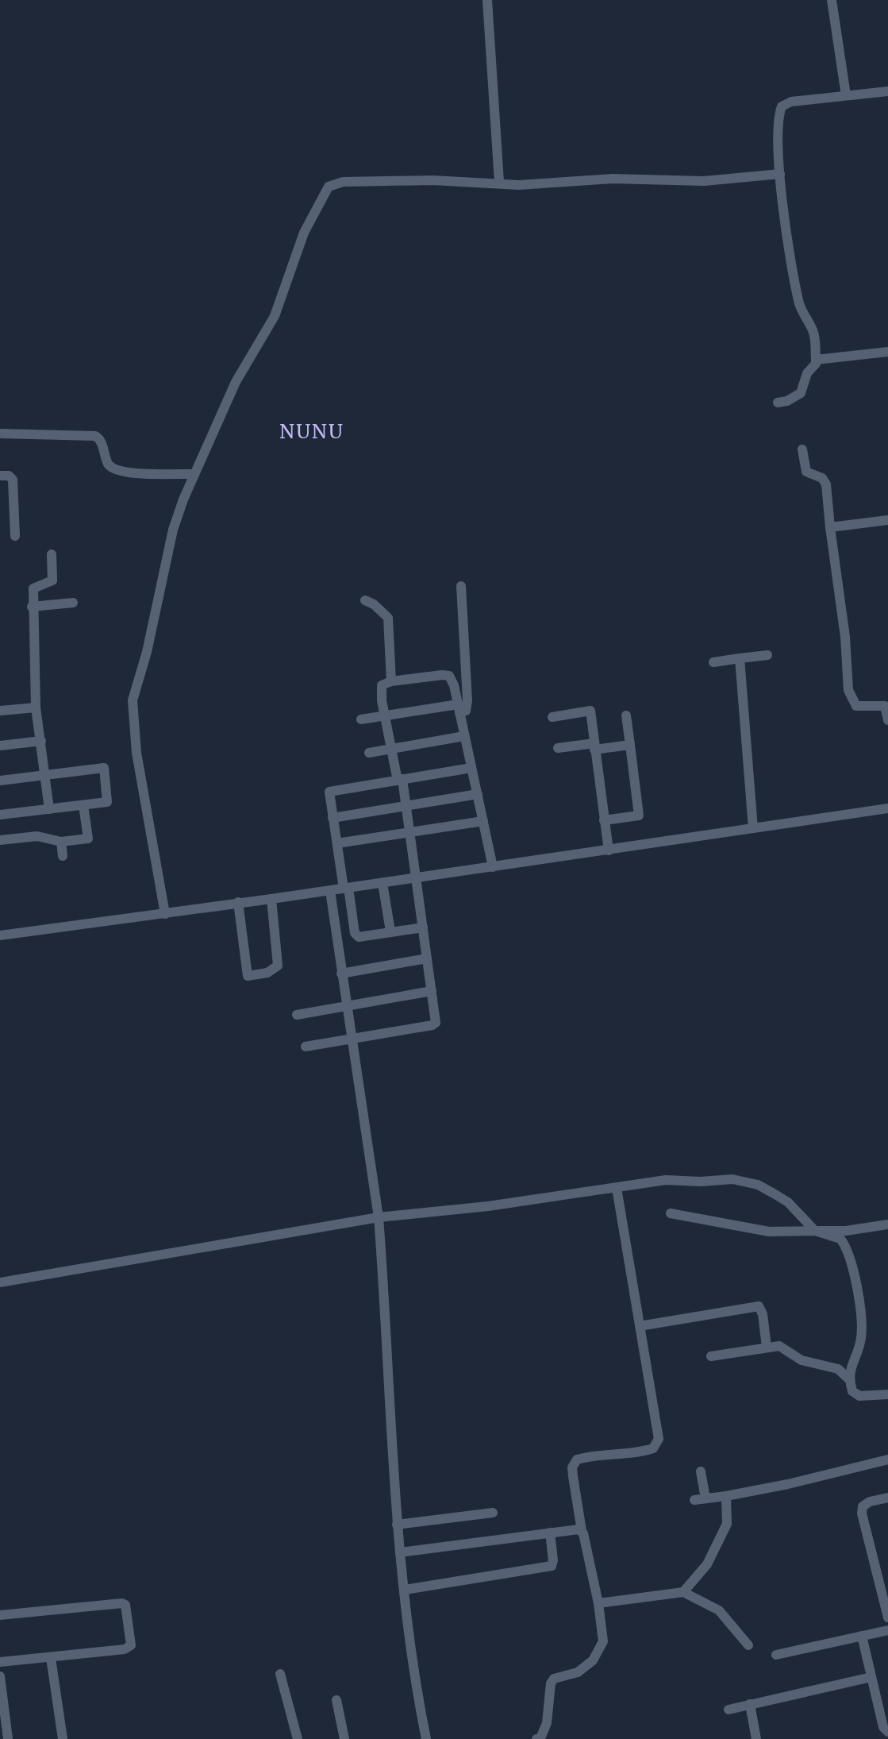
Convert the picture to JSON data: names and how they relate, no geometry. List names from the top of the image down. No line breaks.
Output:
{"districts":["NUNU"]}
